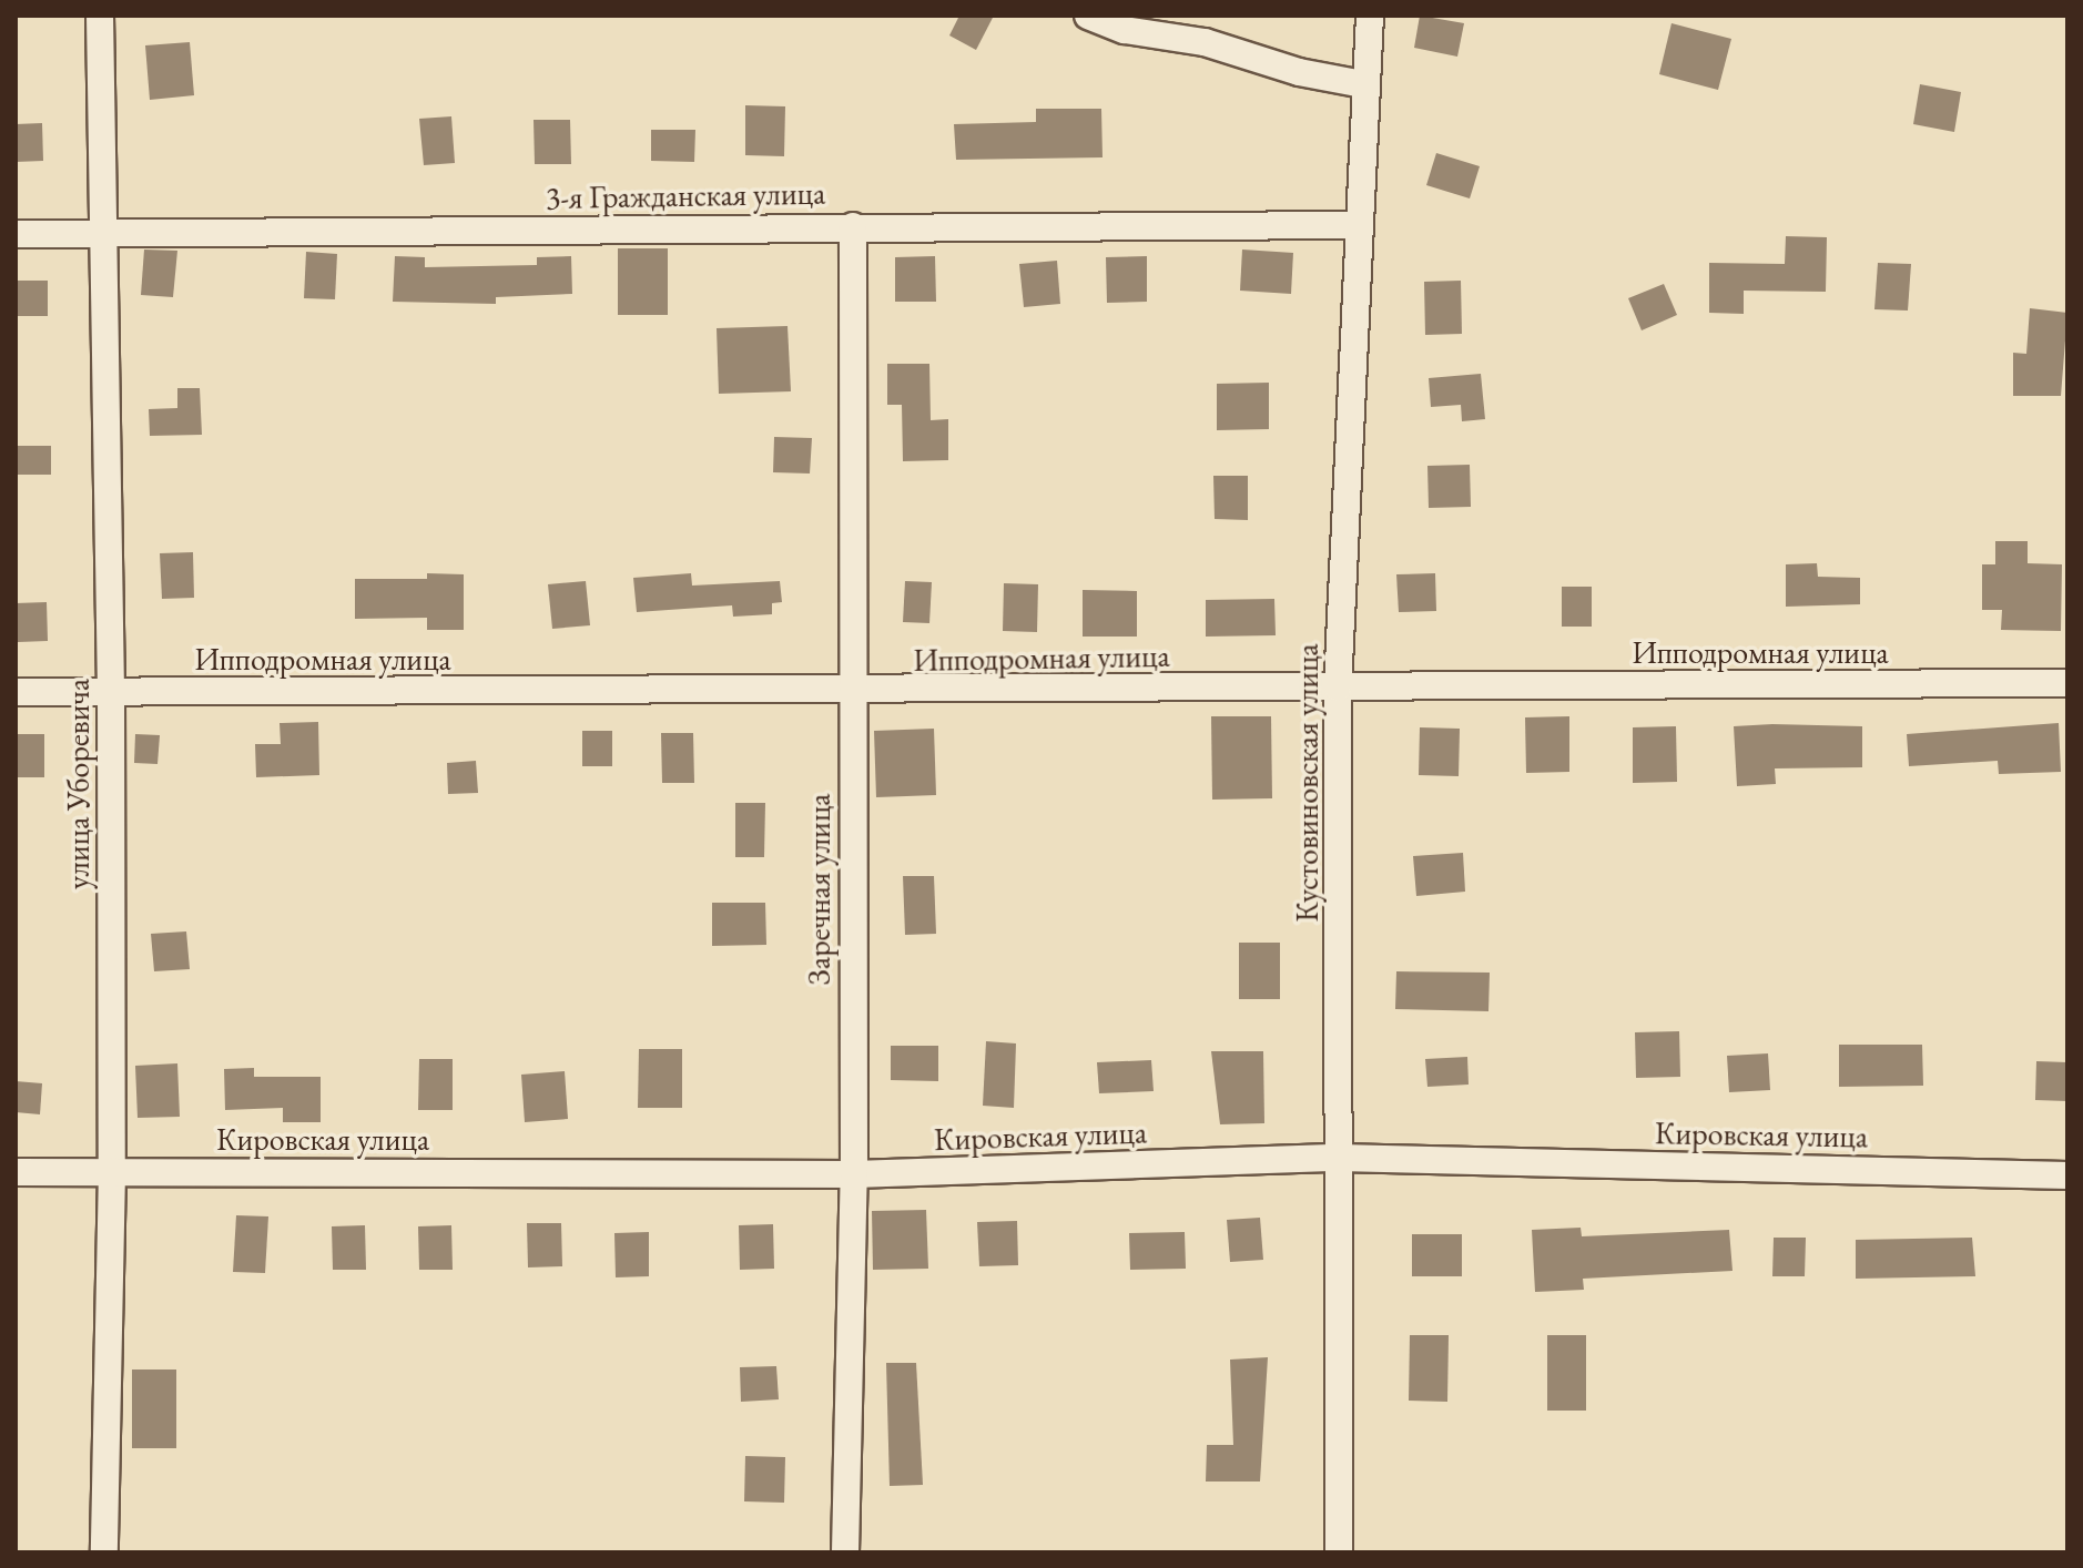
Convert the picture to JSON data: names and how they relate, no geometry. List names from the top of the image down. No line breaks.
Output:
{"streets":{"street":["3-я Гражданская улица","Ипподромная улица","Кустовиновская улица","улица Уборевича","Заречная улица","Кировская улица"]},"crossings":[["3-я Гражданская улица","Кустовиновская улица"],["3-я Гражданская улица","улица Уборевича"],["3-я Гражданская улица","Заречная улица"],["Ипподромная улица","Кустовиновская улица"],["Ипподромная улица","улица Уборевича"],["Ипподромная улица","Заречная улица"],["Кустовиновская улица","Кировская улица"],["улица Уборевича","Кировская улица"],["Заречная улица","Кировская улица"]]}
